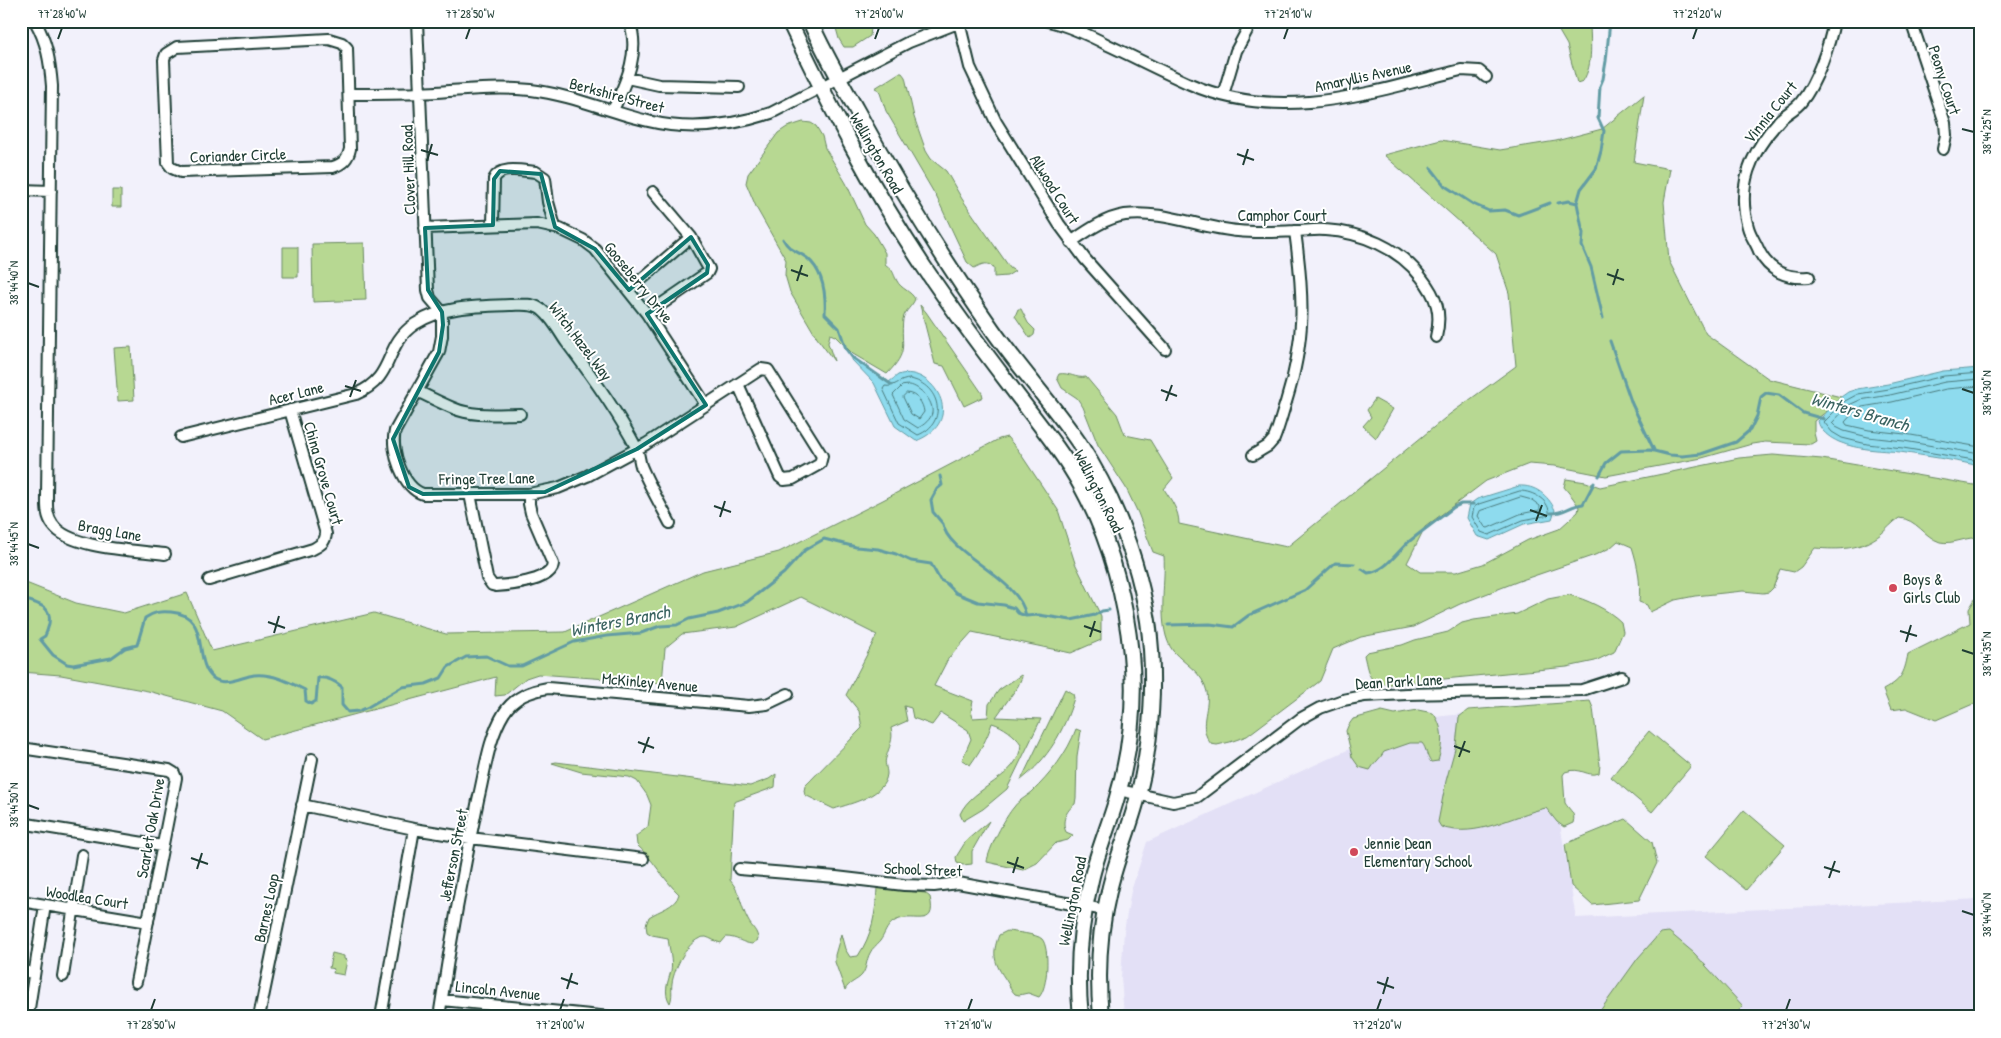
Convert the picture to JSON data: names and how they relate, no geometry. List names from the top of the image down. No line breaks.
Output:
{"streets":{"main road":["Wellington Road"],"street":["Amaryllis Avenue","Peony Court","Berkshire Street","Vinnia Court","Coriander Circle","Clover Hill Road","Allwood Court","Camphor Court","Gooseberry Drive","Witch Hazel Way","Acer Lane","China Grove Court","Fringe Tree Lane","Bragg Lane","Dean Park Lane","McKinley Avenue","Scarlet Oak Drive","Jefferson Street","School Street","Woodlea Court","Barnes Loop","Lincoln Avenue"]},"crossings":[["Berkshire Street","Wellington Road"],["Berkshire Street","Clover Hill Road"],["Wellington Road","Dean Park Lane"],["Wellington Road","School Street"],["Clover Hill Road","Gooseberry Drive"],["Clover Hill Road","Witch Hazel Way"],["Clover Hill Road","Acer Lane"],["Clover Hill Road","Fringe Tree Lane"],["Allwood Court","Camphor Court"],["Gooseberry Drive","Fringe Tree Lane"],["Witch Hazel Way","Acer Lane"],["Witch Hazel Way","Fringe Tree Lane"],["Acer Lane","China Grove Court"],["Acer Lane","Fringe Tree Lane"],["McKinley Avenue","Jefferson Street"],["Scarlet Oak Drive","Woodlea Court"],["Jefferson Street","Lincoln Avenue"]],"water":["Winters Branch"],"places":["Boys & Girls Club","Jennie Dean Elementary School"],"coordinates":["77°28'40\"W","77°28'50\"W","77°29'00\"W","77°29'10\"W","77°29'20\"W","38°44'25\"N","38°44'40\"N","38°44'30\"N","38°44'45\"N","38°44'35\"N","38°44'50\"N","77°29'30\"W"]}
